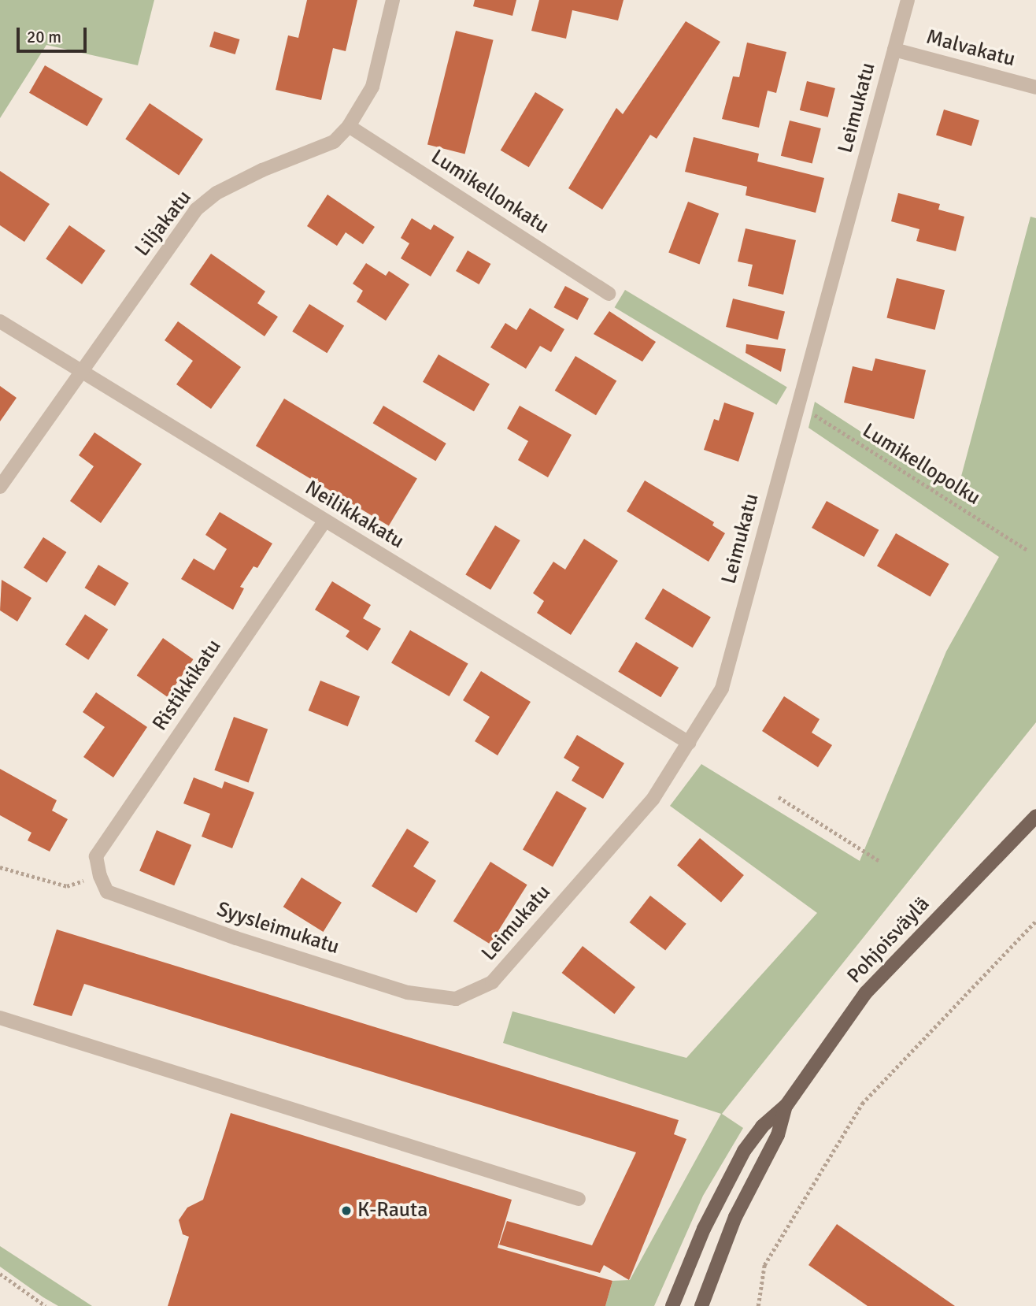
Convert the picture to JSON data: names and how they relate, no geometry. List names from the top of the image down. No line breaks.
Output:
{"streets":{"main road":["Pohjoisväylä"],"street":["Malvakatu","Leimukatu","Lumikellonkatu","Liljakatu","Neilikkakatu","Ristikkikatu","Syysleimukatu"],"path":["Lumikellopolku"]},"crossings":[["Malvakatu","Leimukatu"],["Leimukatu","Lumikellopolku"],["Leimukatu","Neilikkakatu"],["Leimukatu","Syysleimukatu"],["Lumikellonkatu","Liljakatu"],["Liljakatu","Neilikkakatu"],["Neilikkakatu","Ristikkikatu"],["Ristikkikatu","Syysleimukatu"]],"places":["K-Rauta"],"scale_bar":"20 m"}
